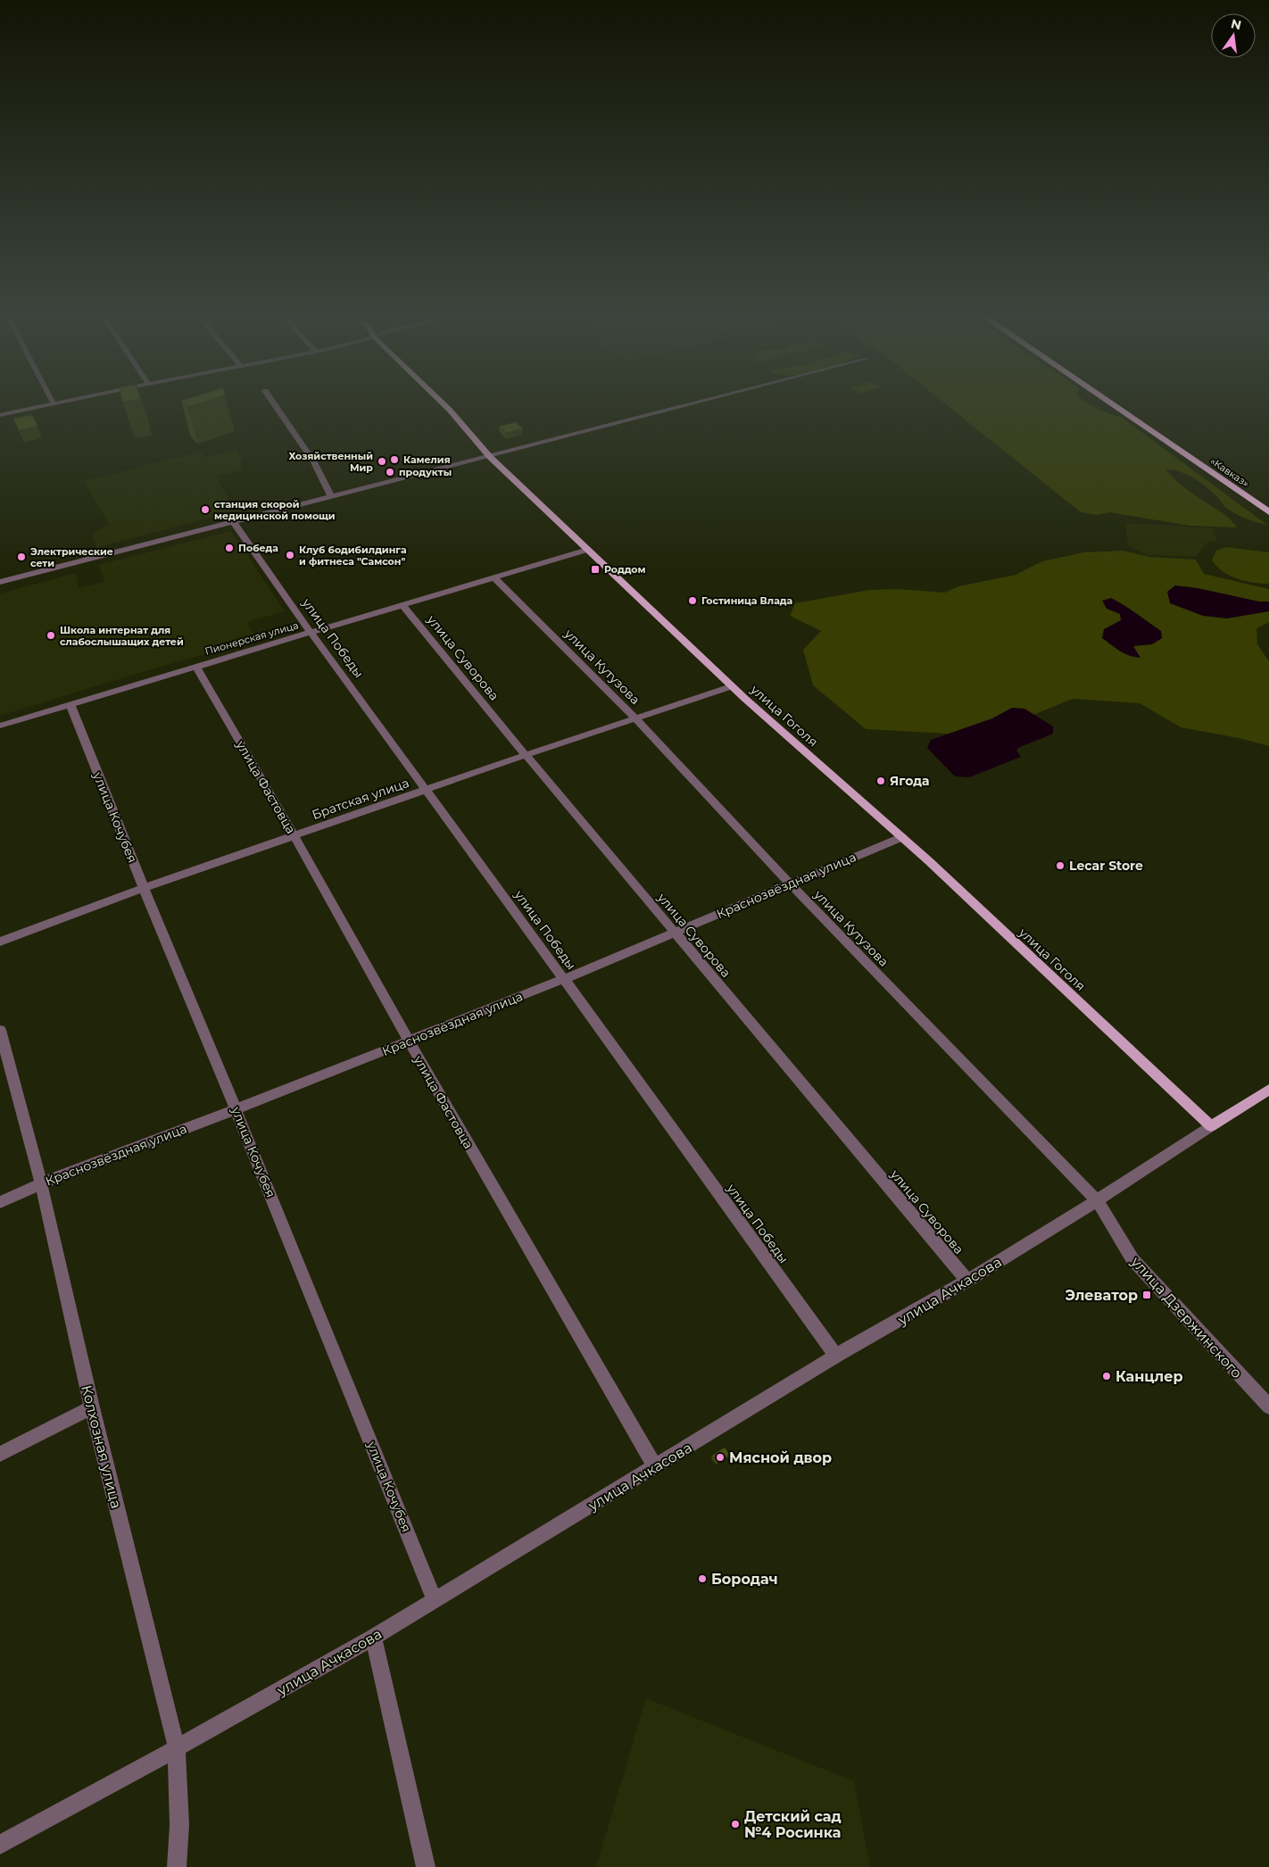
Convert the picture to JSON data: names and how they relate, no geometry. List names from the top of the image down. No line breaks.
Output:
{"streets":{"highway":["«Кавказ»"],"main road":["улица Гоголя","улица Ачкасова"],"street":["Пионерская улица","улица Победы","улица Суворова","улица Кутузова","улица Фастовца","Братская улица","улица Кочубея","Краснозвёздная улица","улица Дзержинского","Колхозная улица"]},"crossings":[["Пионерская улица","улица Победы"],["Пионерская улица","улица Суворова"],["Пионерская улица","улица Кутузова"],["Пионерская улица","улица Гоголя"],["Пионерская улица","улица Фастовца"],["Пионерская улица","улица Кочубея"],["улица Победы","Братская улица"],["улица Победы","Краснозвёздная улица"],["улица Победы","улица Ачкасова"],["улица Суворова","Братская улица"],["улица Суворова","Краснозвёздная улица"],["улица Суворова","улица Ачкасова"],["улица Кутузова","Братская улица"],["улица Кутузова","Краснозвёздная улица"],["улица Кутузова","улица Ачкасова"],["улица Кутузова","улица Дзержинского"],["улица Гоголя","Братская улица"],["улица Гоголя","Краснозвёздная улица"],["улица Гоголя","улица Ачкасова"],["улица Фастовца","Братская улица"],["улица Фастовца","Краснозвёздная улица"],["улица Фастовца","улица Ачкасова"],["Братская улица","улица Кочубея"],["улица Кочубея","Краснозвёздная улица"],["улица Кочубея","улица Ачкасова"],["Краснозвёздная улица","Колхозная улица"],["улица Ачкасова","улица Дзержинского"],["улица Ачкасова","Колхозная улица"]],"places":{"other":["Камелия","Хозяйственный Мир","продукты","станция скорой медицинской помощи","Победа","Клуб бодибилдинга и фитнеса \"Самсон\"","Электрические сети","Гостиница Влада","Школа интернат для слабослышащих детей","Ягода","Lecar Store","Канцлер","Мясной двор","Бородач","Детский сад №4 Росинка"],"transit":["Роддом","Элеватор"]},"north":"top"}
